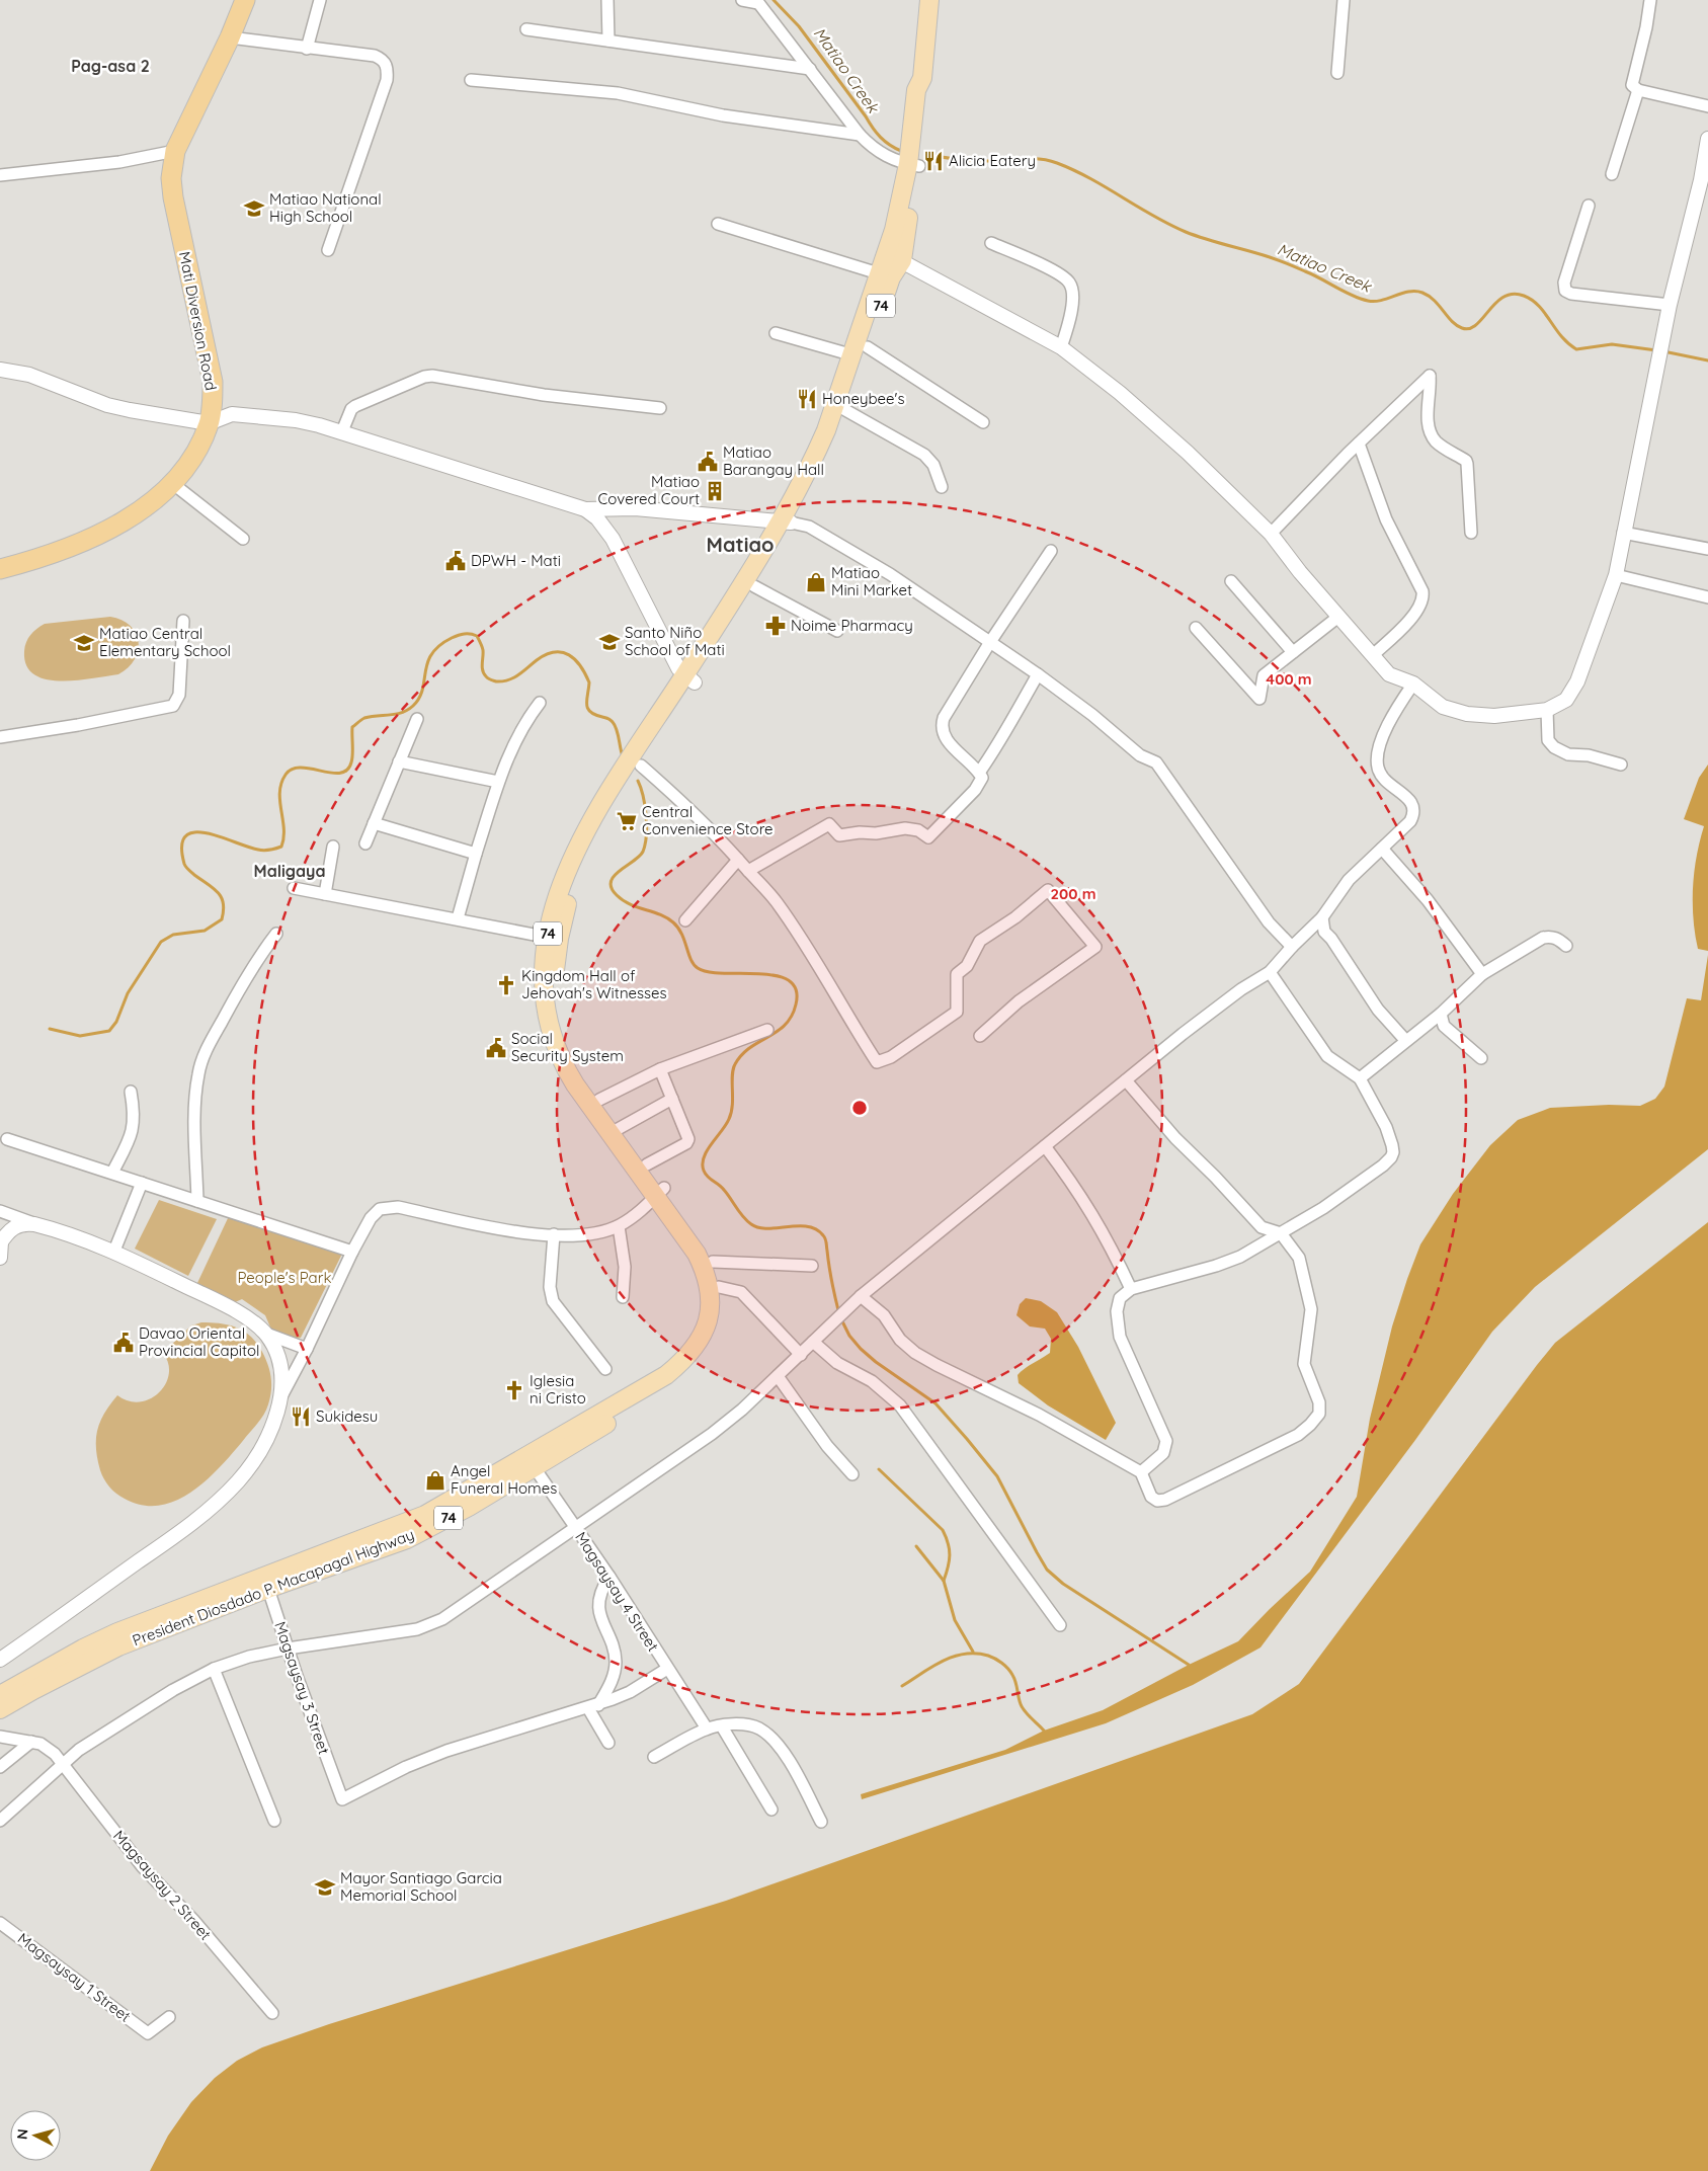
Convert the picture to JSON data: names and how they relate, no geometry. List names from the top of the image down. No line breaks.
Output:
{"streets":{"highway":["Mati Diversion Road"],"main road":["74","President Diosdado P. Macapagal Highway"],"street":["Magsaysay 4 Street","Magsaysay 3 Street","Magsaysay 2 Street","Magsaysay 1 Street"]},"crossings":[["President Diosdado P. Macapagal Highway","Magsaysay 4 Street"],["President Diosdado P. Macapagal Highway","Magsaysay 3 Street"]],"districts":["Pag-asa 2","Matiao","Maligaya"],"water":["Matiao Creek"],"parks":["People's Park"],"places":{"restaurant":["Alicia Eatery","Honeybee's","Sukidesu"],"school or university":["Matiao National High School","Santo Niño School of Mati","Matiao Central Elementary School","Mayor Santiago Garcia Memorial School"],"public building":["Matiao Barangay Hall","DPWH - Mati","Social Security System","Davao Oriental Provincial Capitol"],"building":["Matiao Covered Court"],"shop":["Matiao Mini Market","Angel Funeral Homes"],"pharmacy":["Noime Pharmacy"],"supermarket":["Central Convenience Store"],"church":["Kingdom Hall of Jehovah's Witnesses","Iglesia ni Cristo"]},"north":"left","rings":["400 m","200 m"]}
